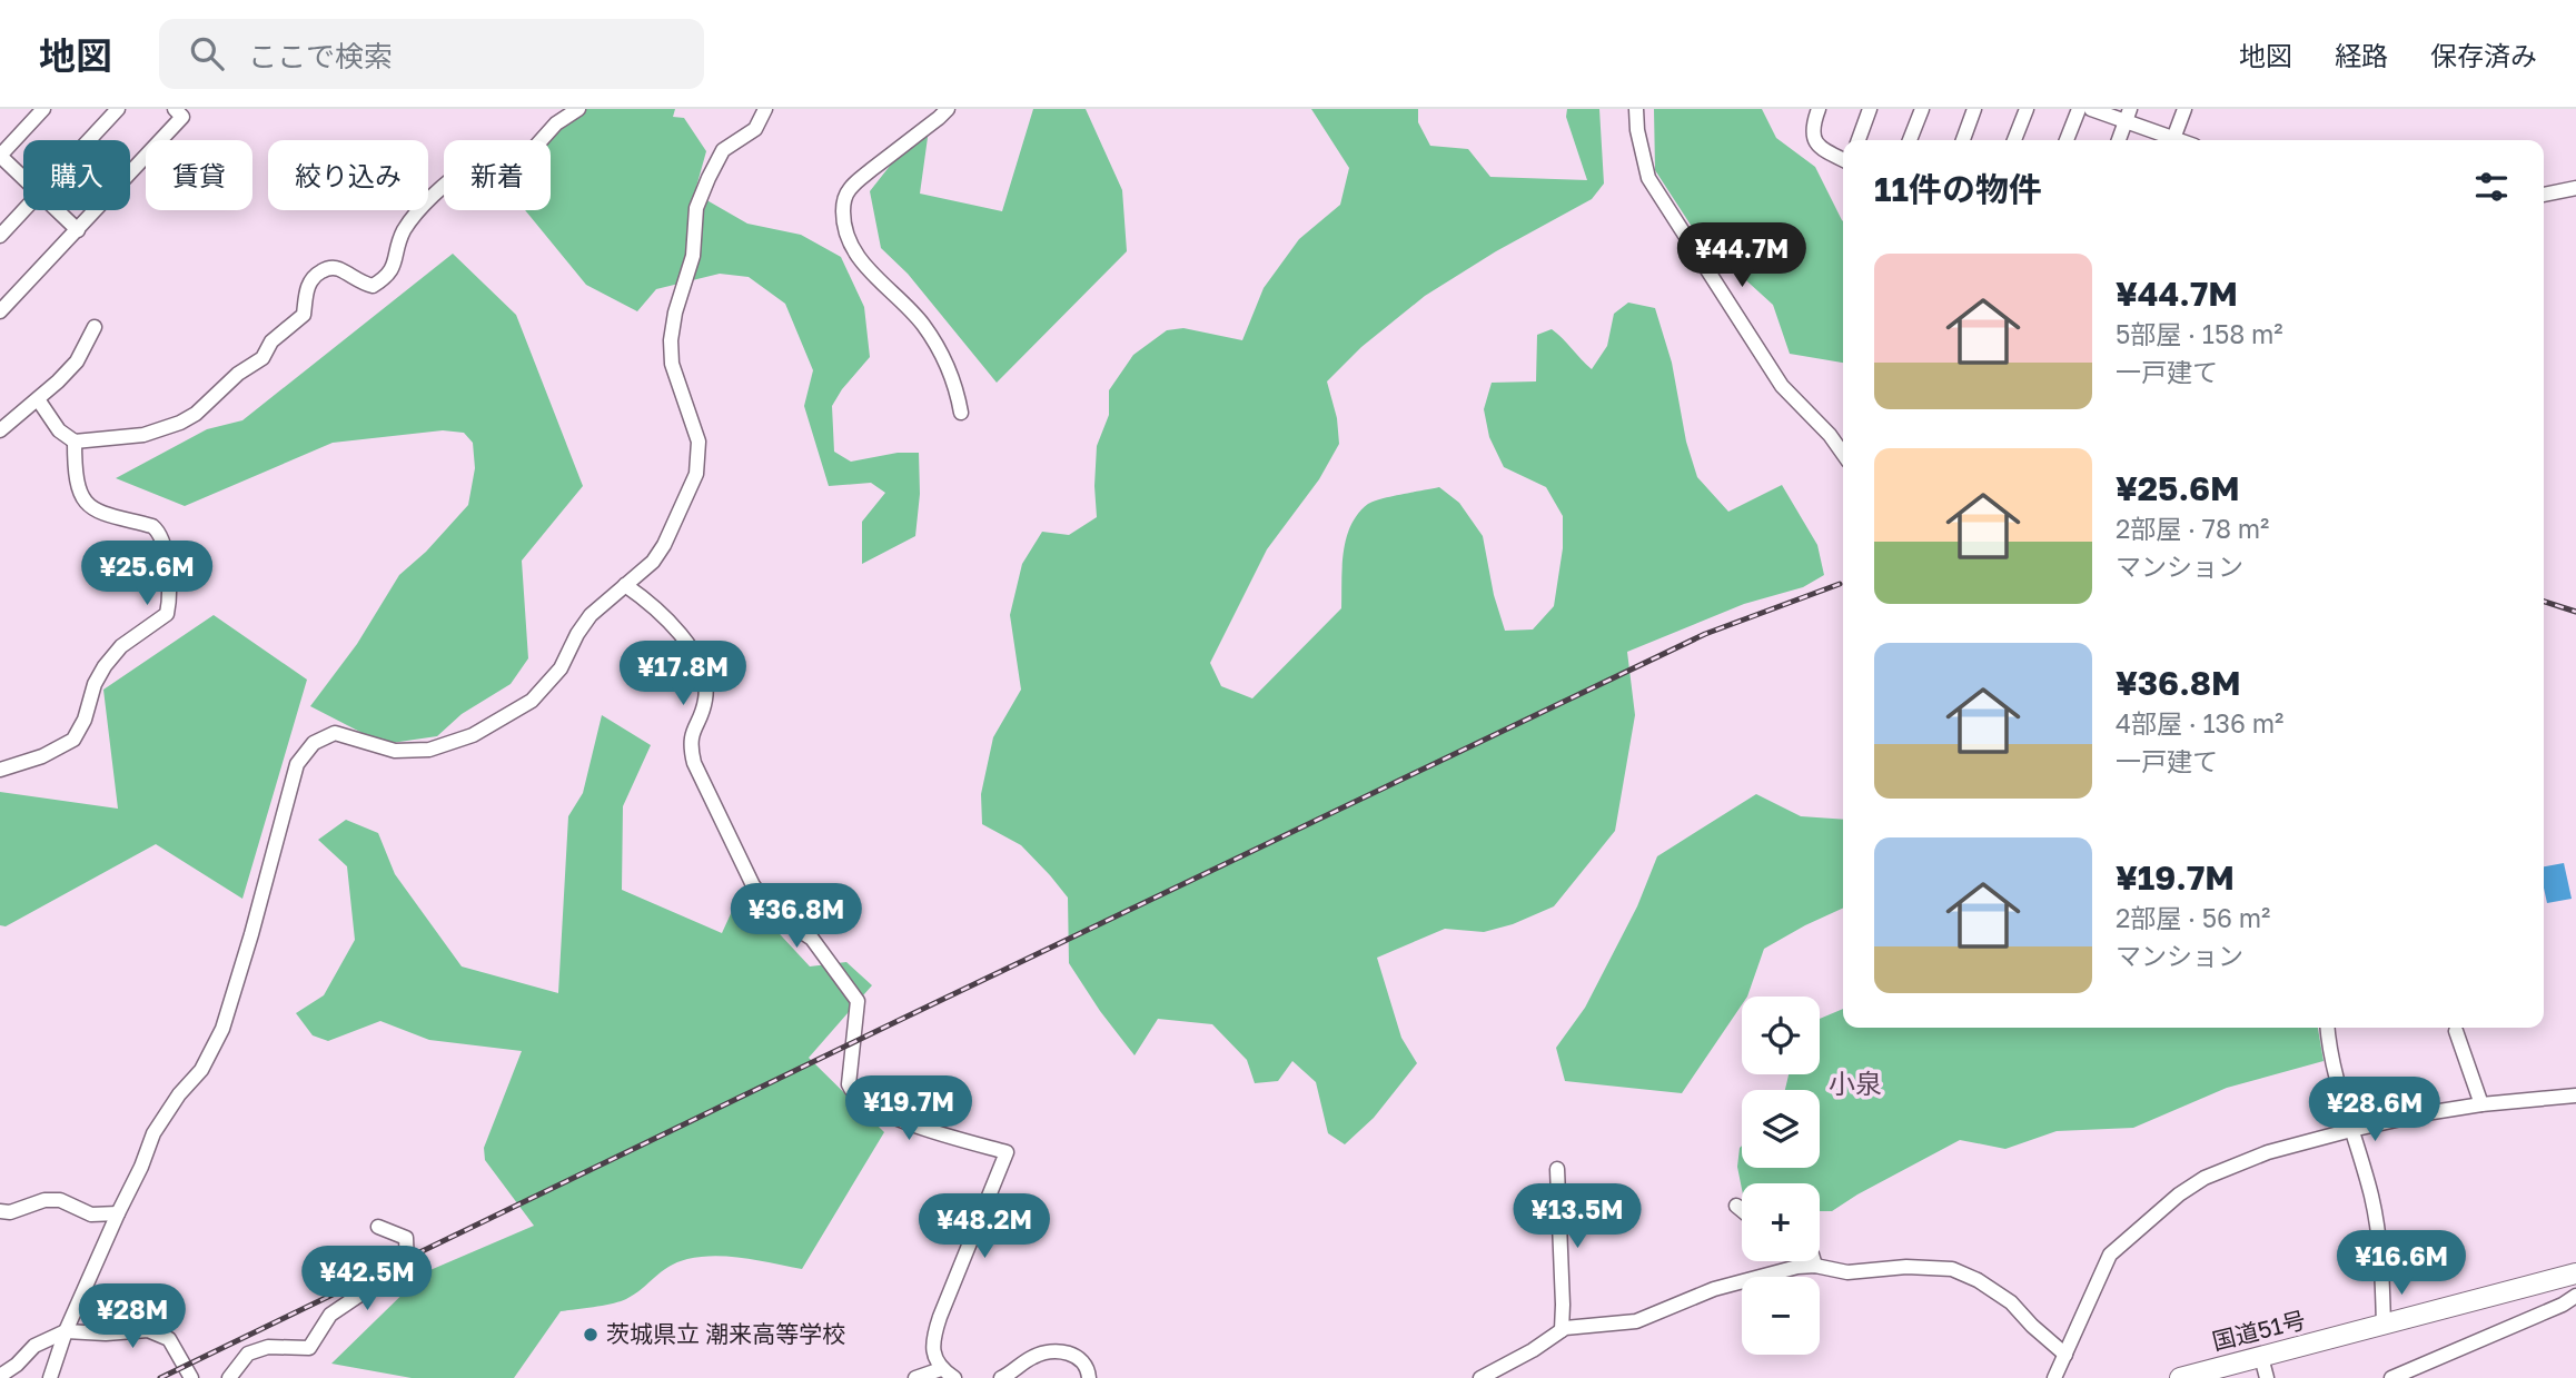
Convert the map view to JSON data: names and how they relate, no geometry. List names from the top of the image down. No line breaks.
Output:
{"streets":{"highway":["国道51号"]},"districts":["小泉"],"places":["茨城県立 潮来高等学校"],"page":{"header":"地図","search":"ここで検索","nav":["地図","経路","保存済み"],"chip":["購入","賃貸","絞り込み","新着"],"heading":"11件の物件","price":["¥44.7M","¥25.6M","¥17.8M","¥36.8M","¥19.7M","¥28.6M","¥13.5M","¥48.2M","¥16.6M","¥42.5M","¥28M"],"list":[{"name":"¥44.7M","note":"5部屋 · 158 m² · 一戸建て"},{"name":"¥25.6M","note":"2部屋 · 78 m² · マンション"},{"name":"¥36.8M","note":"4部屋 · 136 m² · 一戸建て"},{"name":"¥19.7M","note":"2部屋 · 56 m² · マンション"}],"map_buttons":["+","−"]}}
